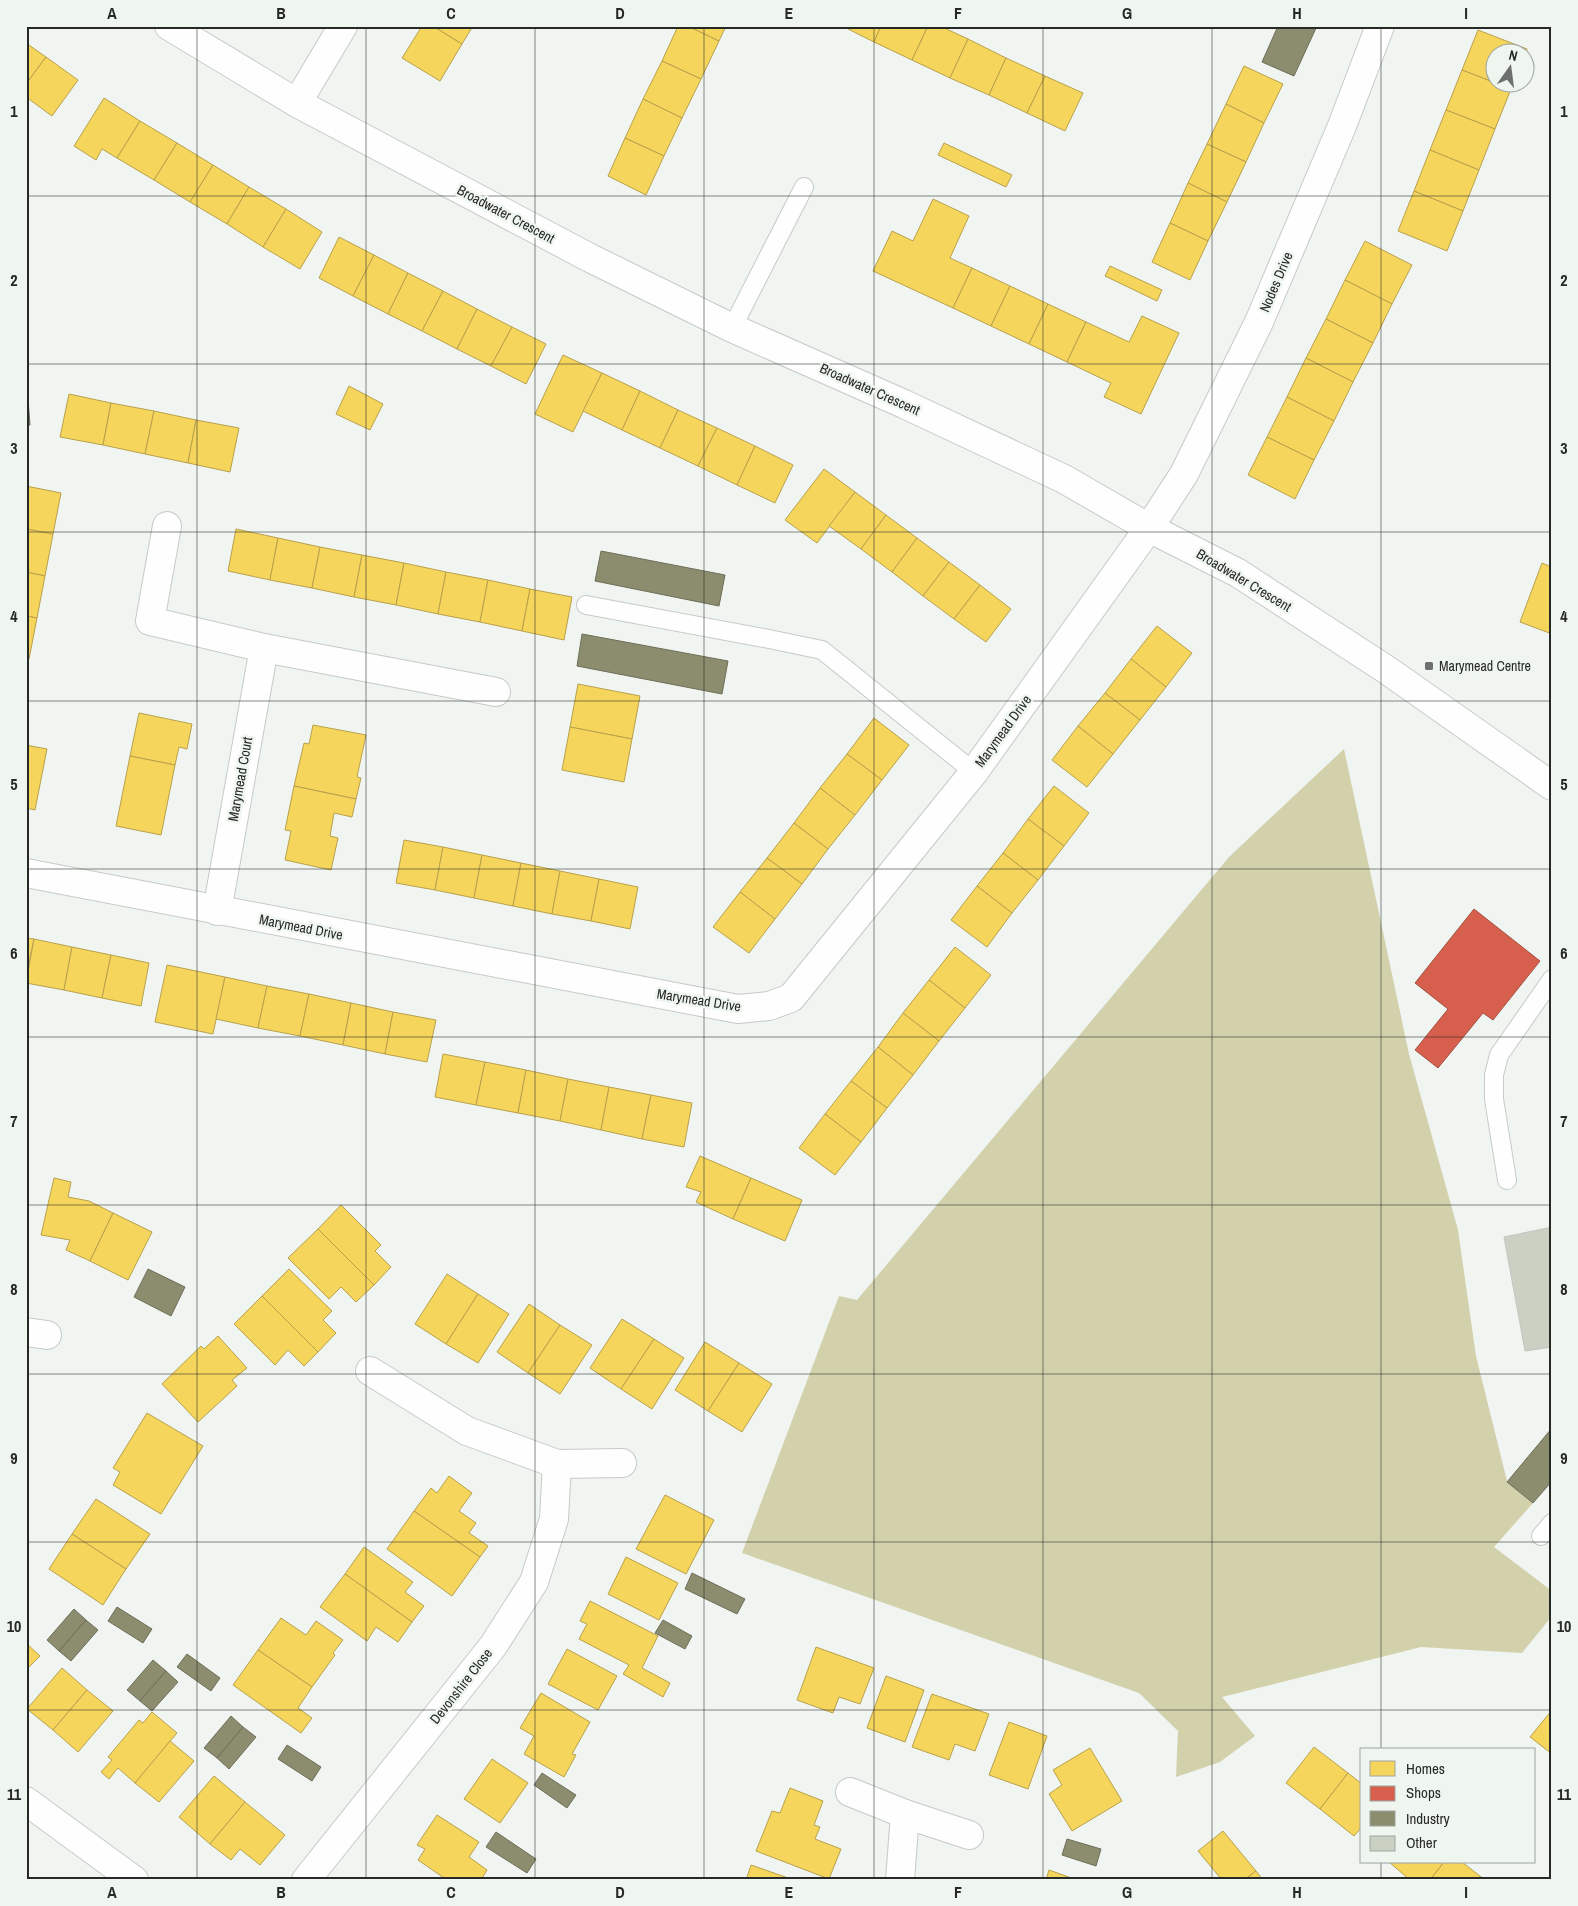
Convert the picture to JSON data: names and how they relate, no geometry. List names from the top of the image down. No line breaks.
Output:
{"streets":{"street":["Broadwater Crescent","Nodes Drive","Marymead Drive","Marymead Court","Devonshire Close"]},"crossings":[["Broadwater Crescent","Nodes Drive"],["Broadwater Crescent","Marymead Drive"],["Nodes Drive","Marymead Drive"],["Marymead Drive","Marymead Court"]],"places":{"transit":["Marymead Centre"]},"legend":["Homes","Shops","Industry","Other"],"north":"top","grid":{"columns":["A","B","C","D","E","F","G","H","I"],"rows":["1","2","3","4","5","6","7","8","9","10","11"]}}
